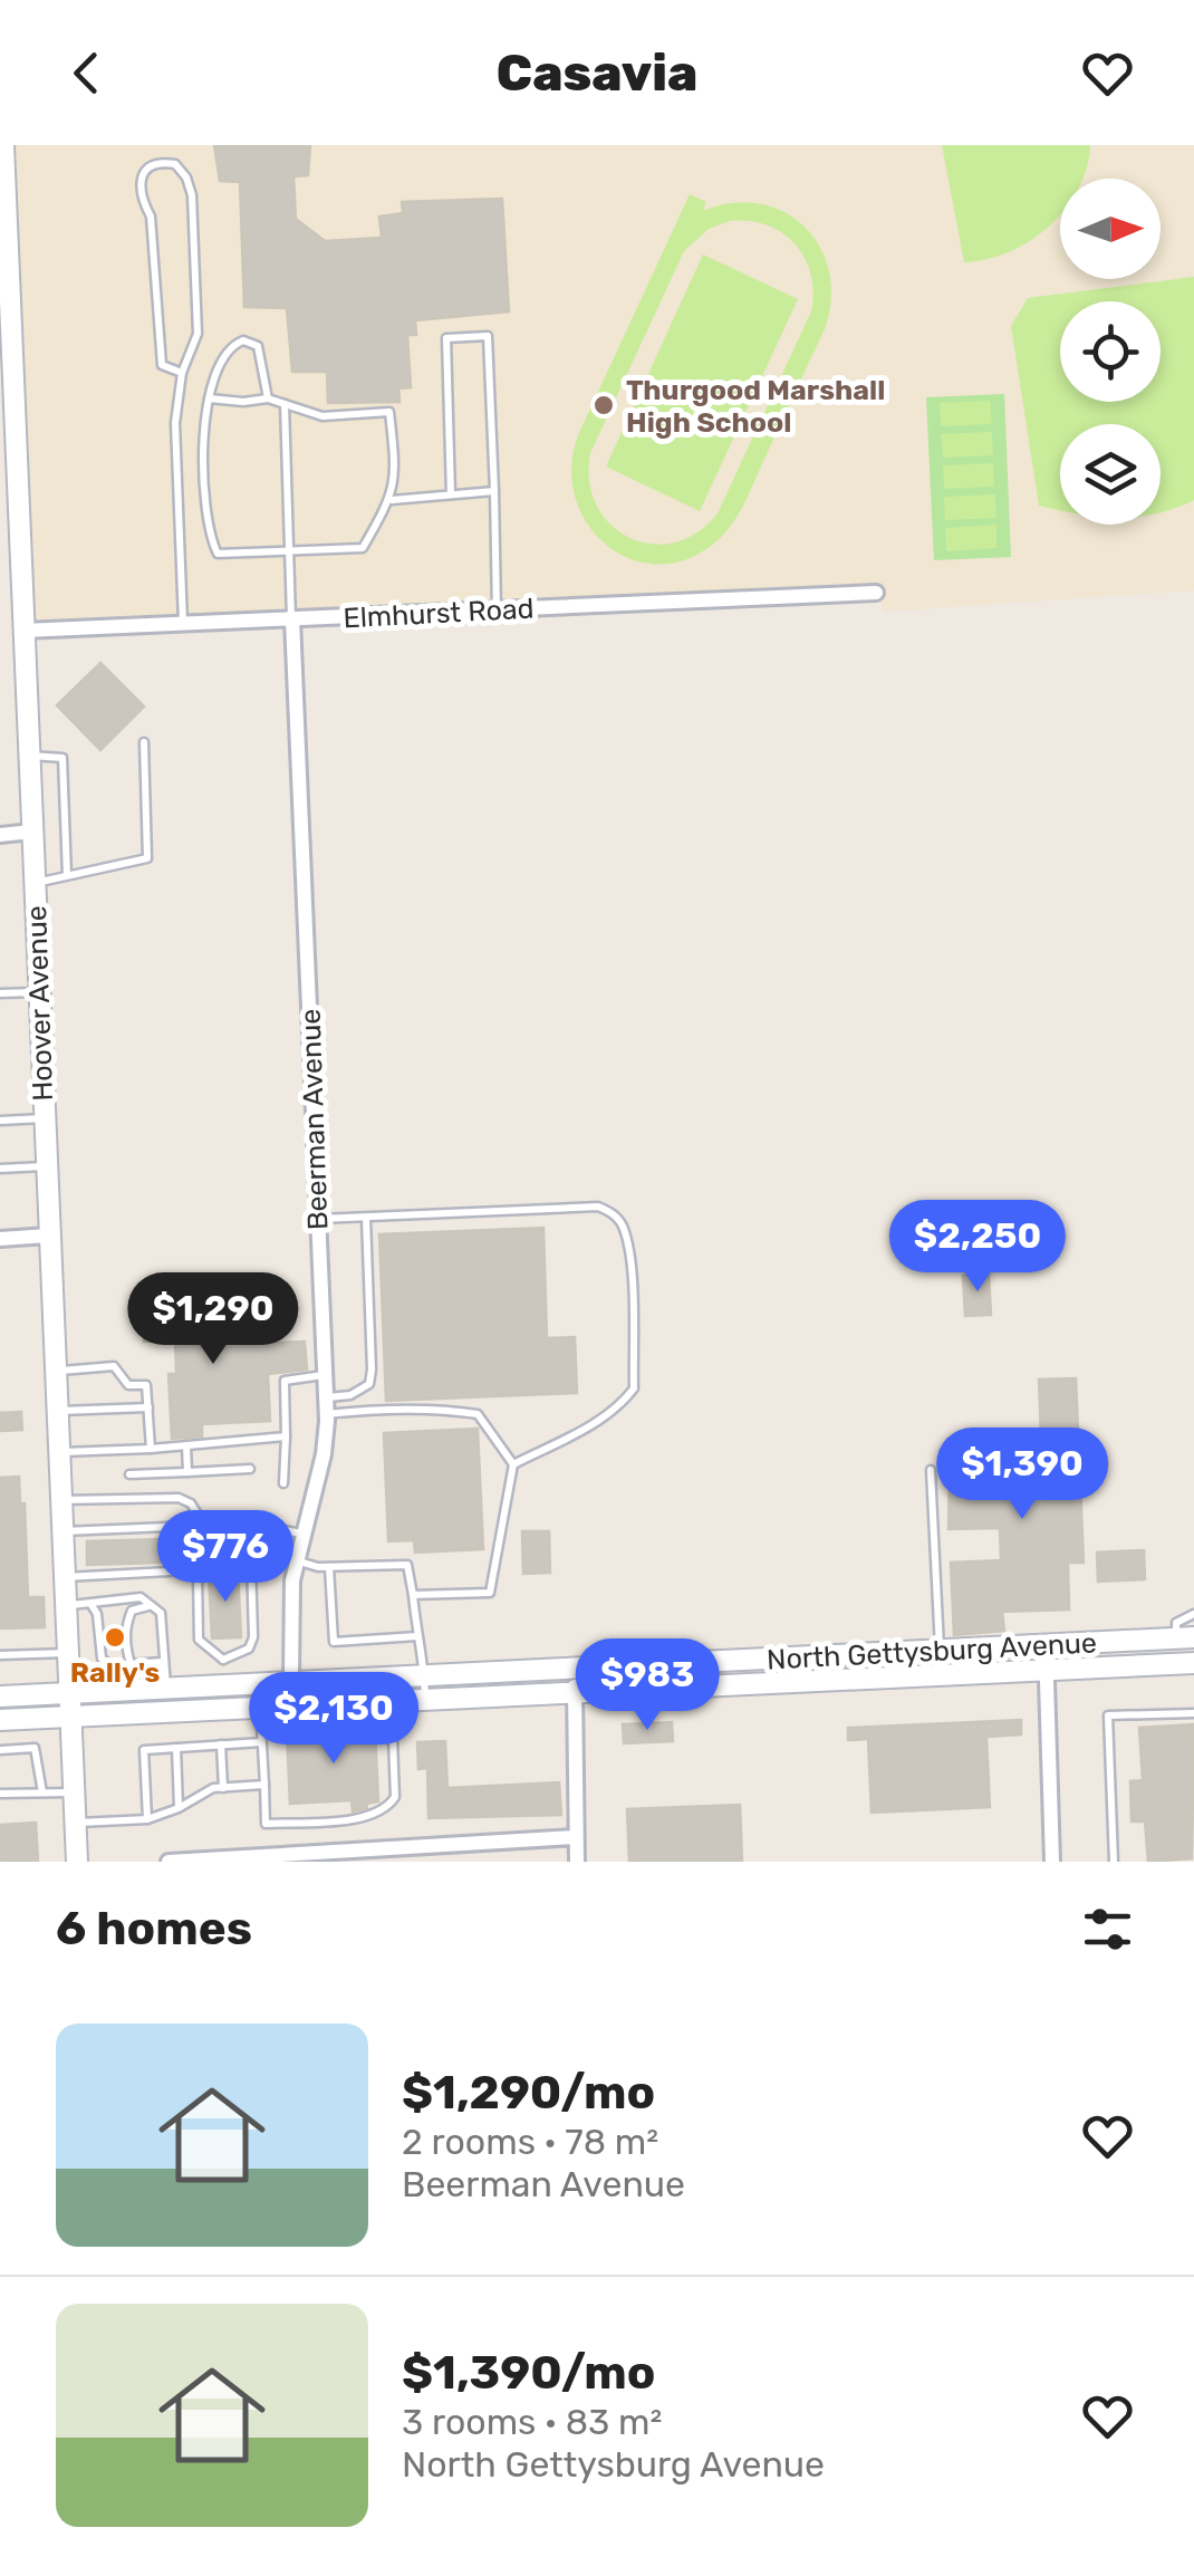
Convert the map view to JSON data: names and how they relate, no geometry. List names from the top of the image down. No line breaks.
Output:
{"streets":{"main road":["Elmhurst Road","Hoover Avenue","North Gettysburg Avenue"],"street":["Beerman Avenue"]},"crossings":[["Elmhurst Road","Hoover Avenue"],["Elmhurst Road","Beerman Avenue"],["Hoover Avenue","North Gettysburg Avenue"],["Beerman Avenue","North Gettysburg Avenue"]],"places":["Thurgood Marshall High School","Rally's"],"north":"right","page":{"header":"Casavia","price":["$2,250","$1,290","$1,390","$776","$983","$2,130"],"heading":"6 homes","list":[{"name":"$1,290/mo","note":"2 rooms · 78 m² · Beerman Avenue"},{"name":"$1,390/mo","note":"3 rooms · 83 m² · North Gettysburg Avenue"}]}}
